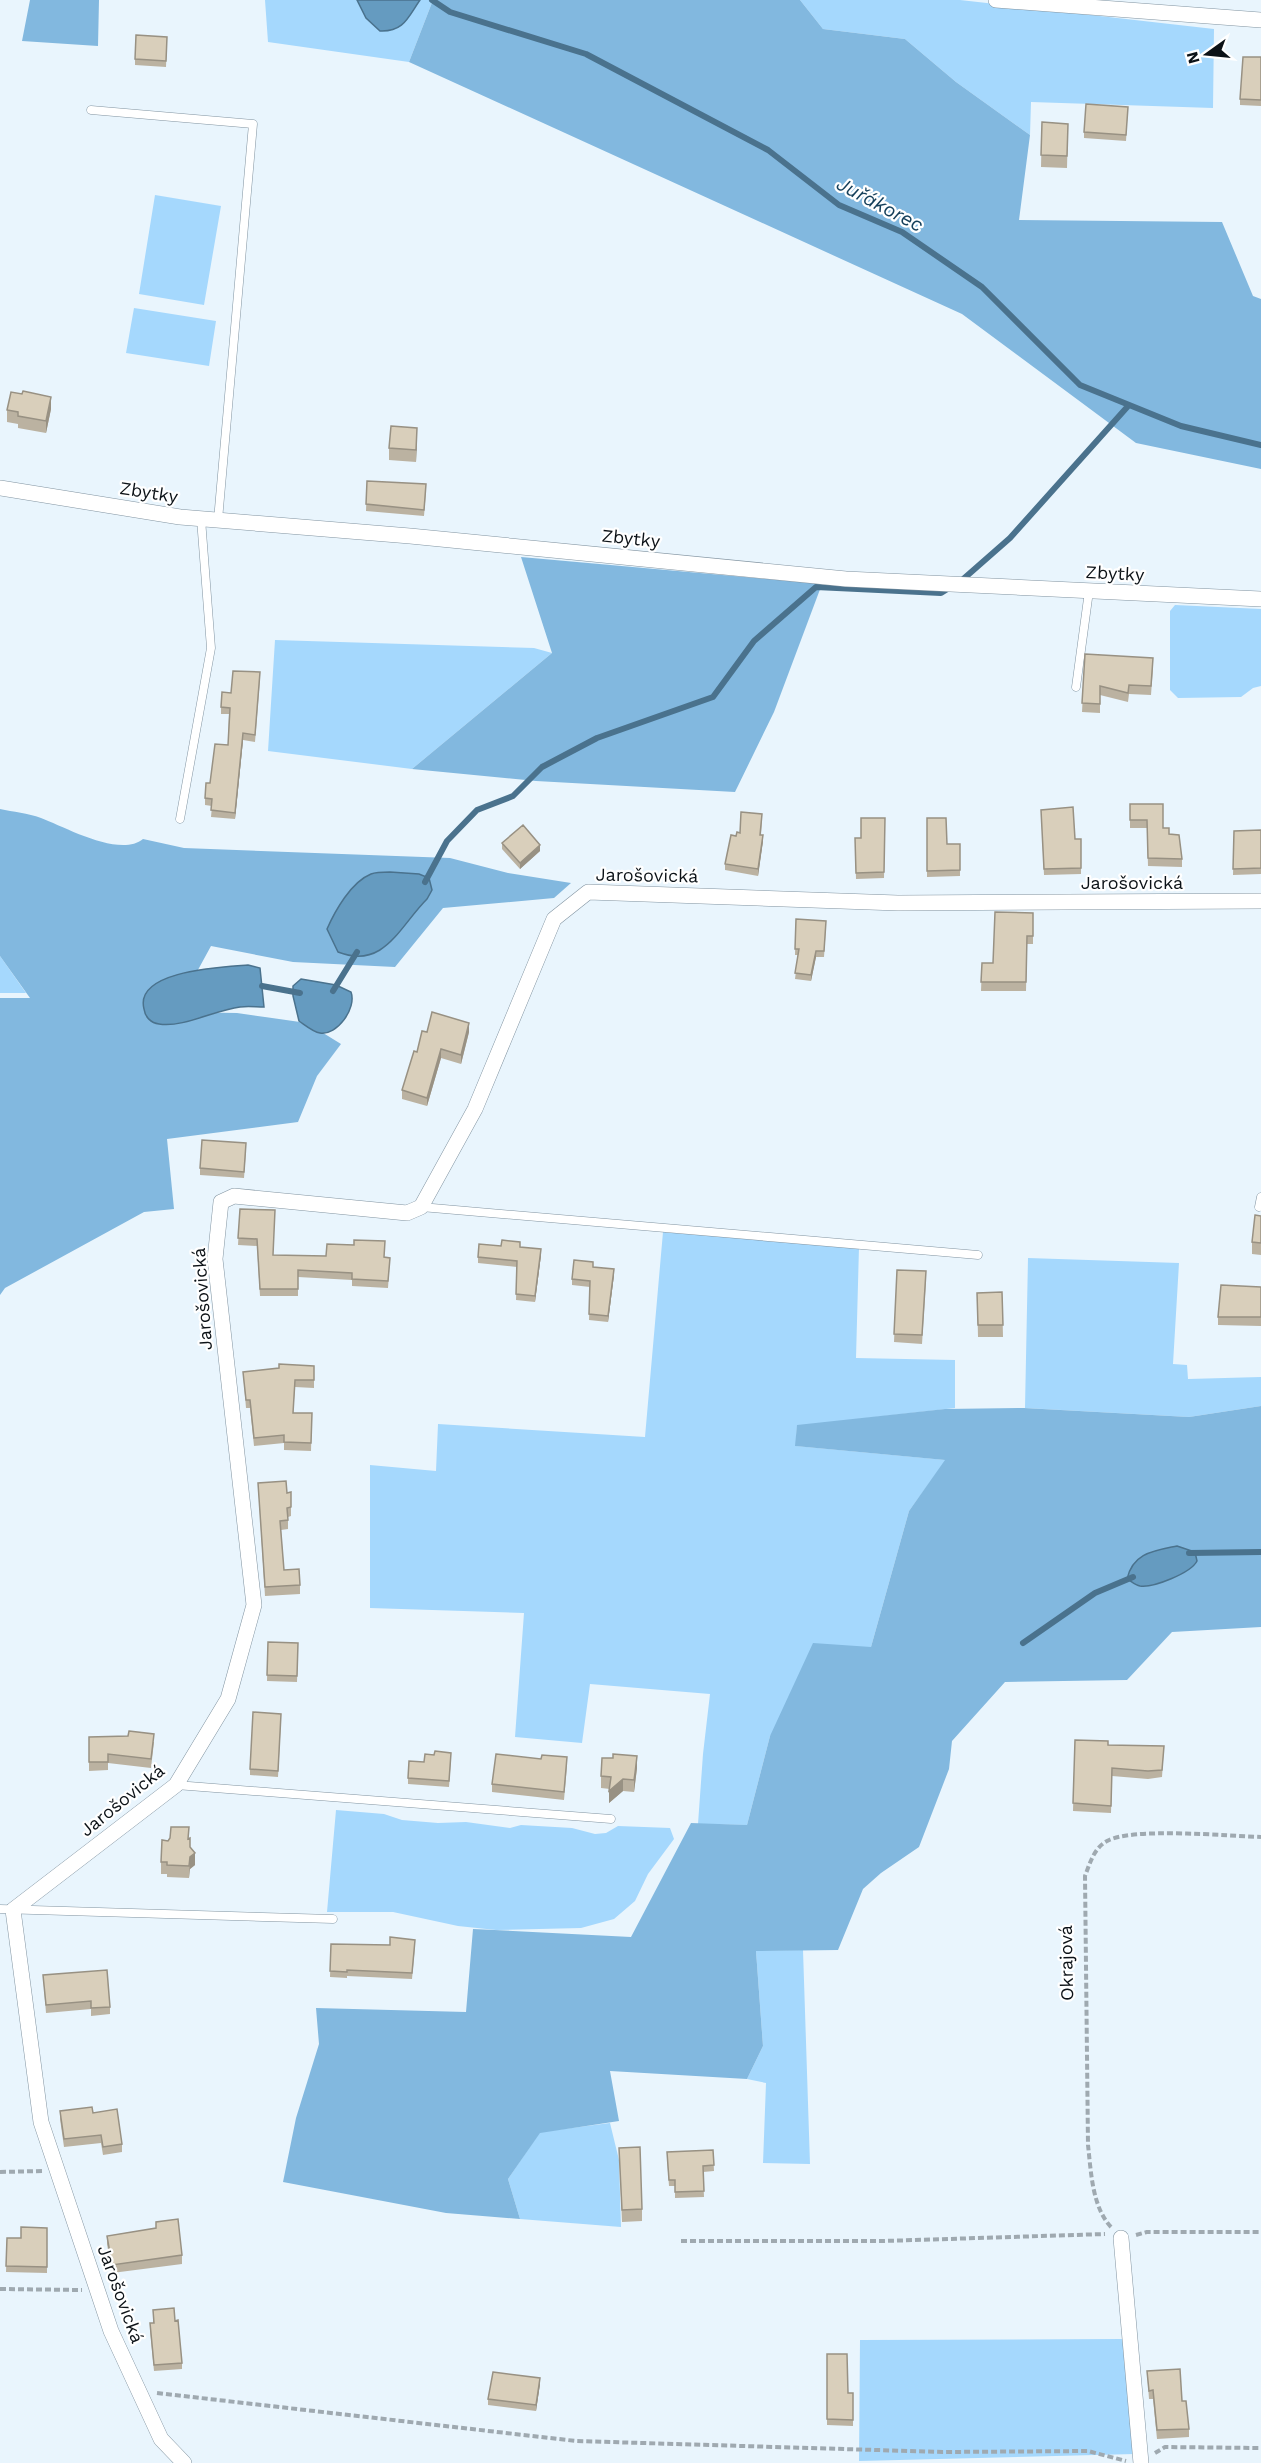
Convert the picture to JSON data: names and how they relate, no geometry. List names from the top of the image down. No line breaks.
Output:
{"streets":{"street":["Zbytky","Jarošovická"],"path":["Okrajová"]},"water":["Juřákorec"],"north":"left"}
